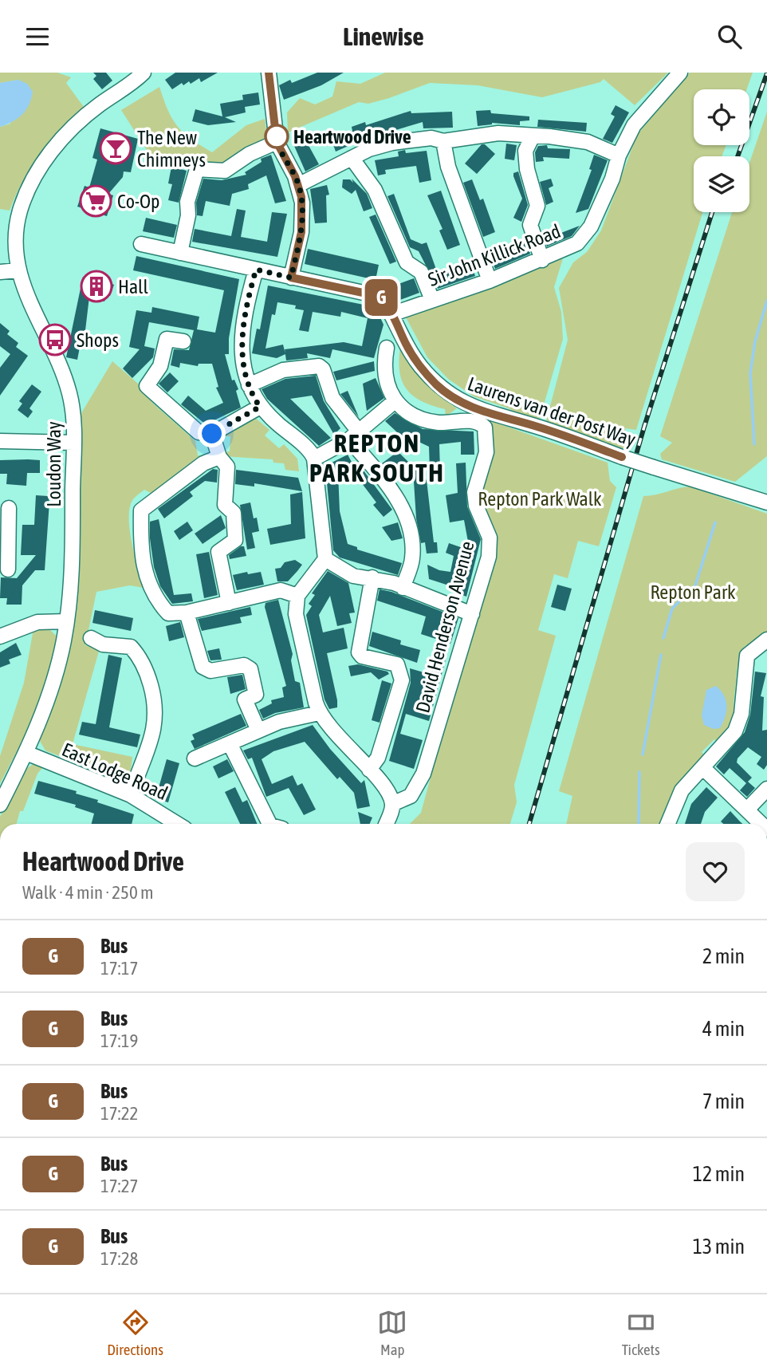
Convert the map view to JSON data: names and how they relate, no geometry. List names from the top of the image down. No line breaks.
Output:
{"streets":{"street":["Sir John Killick Road","Laurens van der Post Way","Loudon Way","David Henderson Avenue","East Lodge Road"]},"crossings":[["Sir John Killick Road","Laurens van der Post Way"],["Loudon Way","East Lodge Road"]],"districts":["REPTON PARK SOUTH"],"parks":["Repton Park Walk","Repton Park"],"places":{"other":["Heartwood Drive"],"bar":["The New Chimneys"],"supermarket":["Co-Op"],"building":["Hall"],"bus stop":["Shops"]},"lines":["bus line G"],"page":{"header":"Linewise","on_map":"G","heading":["Heartwood Drive","Walk · 4 min · 250 m"],"list":[{"mark":"G","name":"Bus","note":"17:17","value":"2 min"},{"mark":"G","name":"Bus","note":"17:19","value":"4 min"},{"mark":"G","name":"Bus","note":"17:22","value":"7 min"},{"mark":"G","name":"Bus","note":"17:27","value":"12 min"},{"mark":"G","name":"Bus","note":"17:28","value":"13 min"}],"tabs":["Directions","Map","Tickets"]}}
